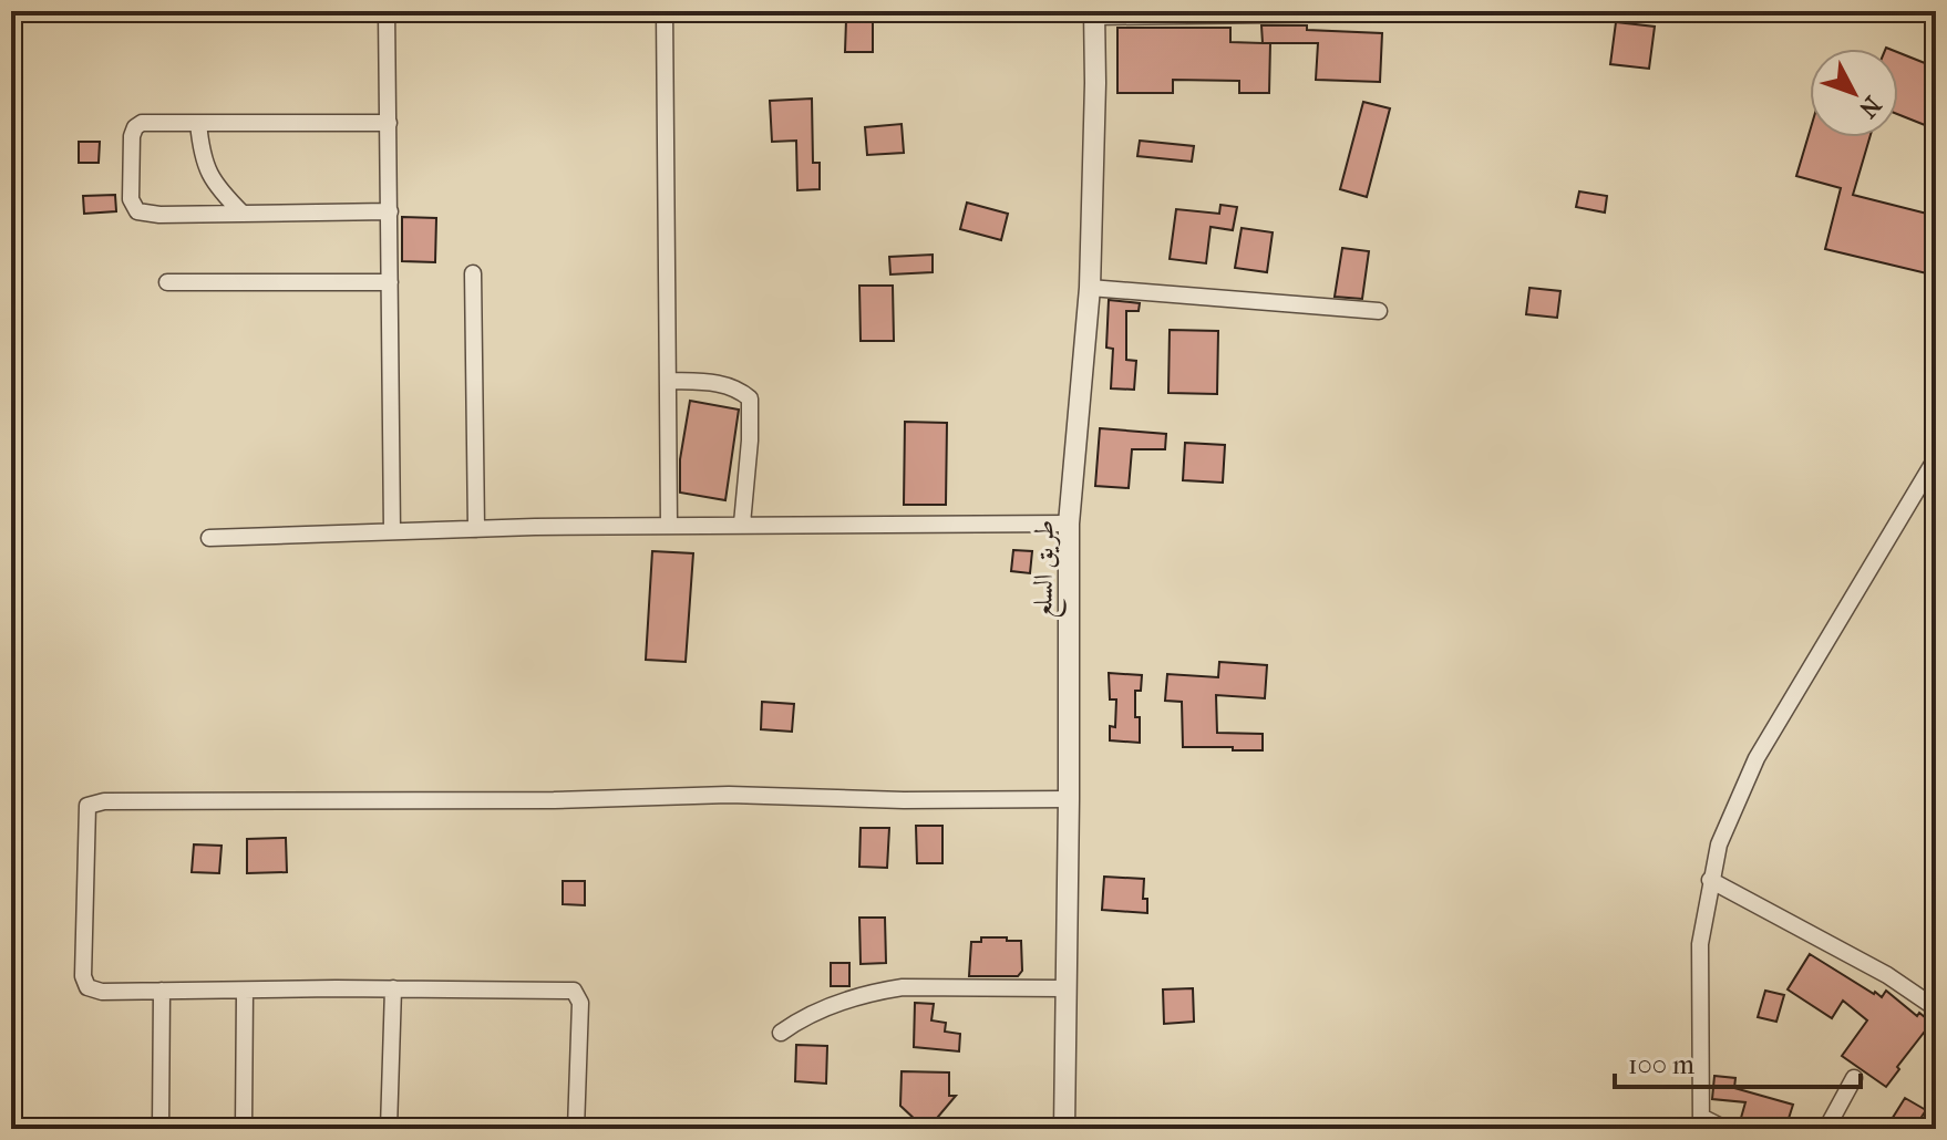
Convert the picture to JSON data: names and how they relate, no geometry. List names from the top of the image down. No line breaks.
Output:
{"streets":{"street":["طريق السلع"]},"scale_bar":"100 m","north":"bottom right"}
